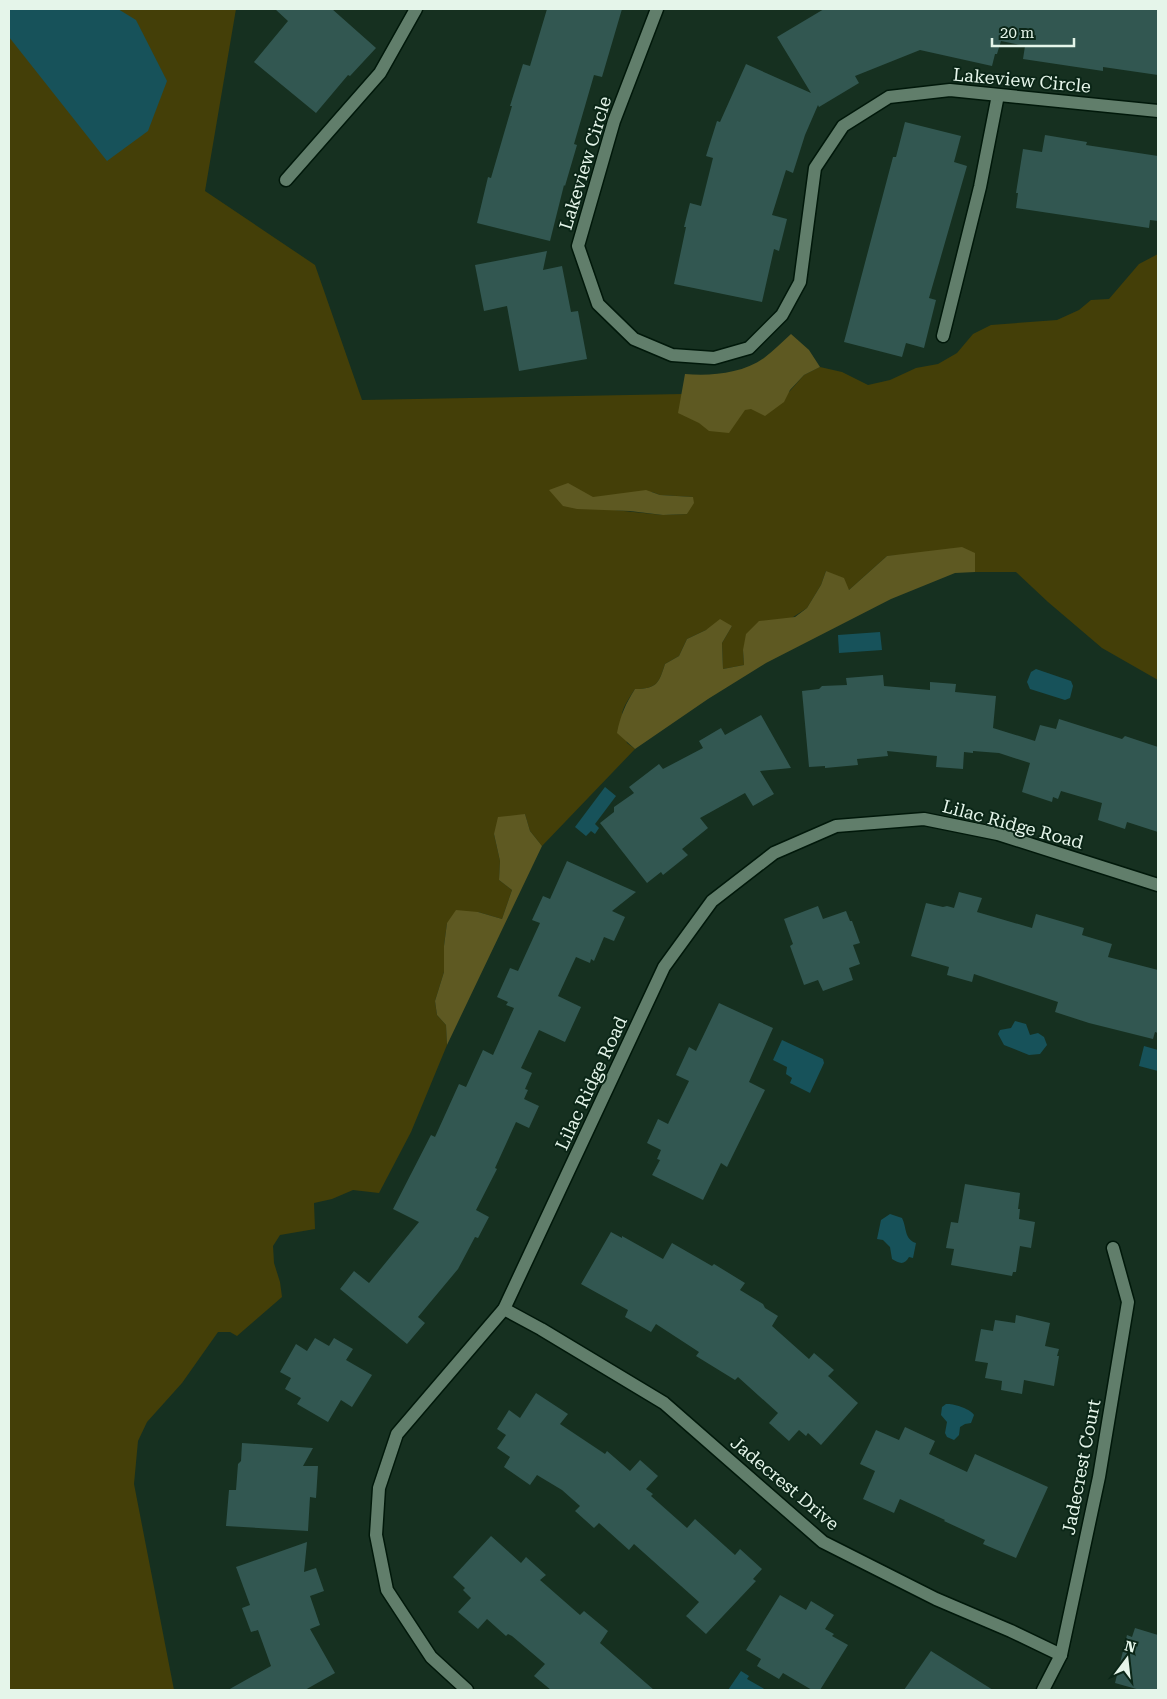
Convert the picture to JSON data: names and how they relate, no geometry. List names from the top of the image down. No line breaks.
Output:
{"streets":{"street":["Lakeview Circle","Lilac Ridge Road","Jadecrest Court","Jadecrest Drive"]},"crossings":[["Lilac Ridge Road","Jadecrest Drive"],["Jadecrest Court","Jadecrest Drive"]],"scale_bar":"20 m","north":"top"}
